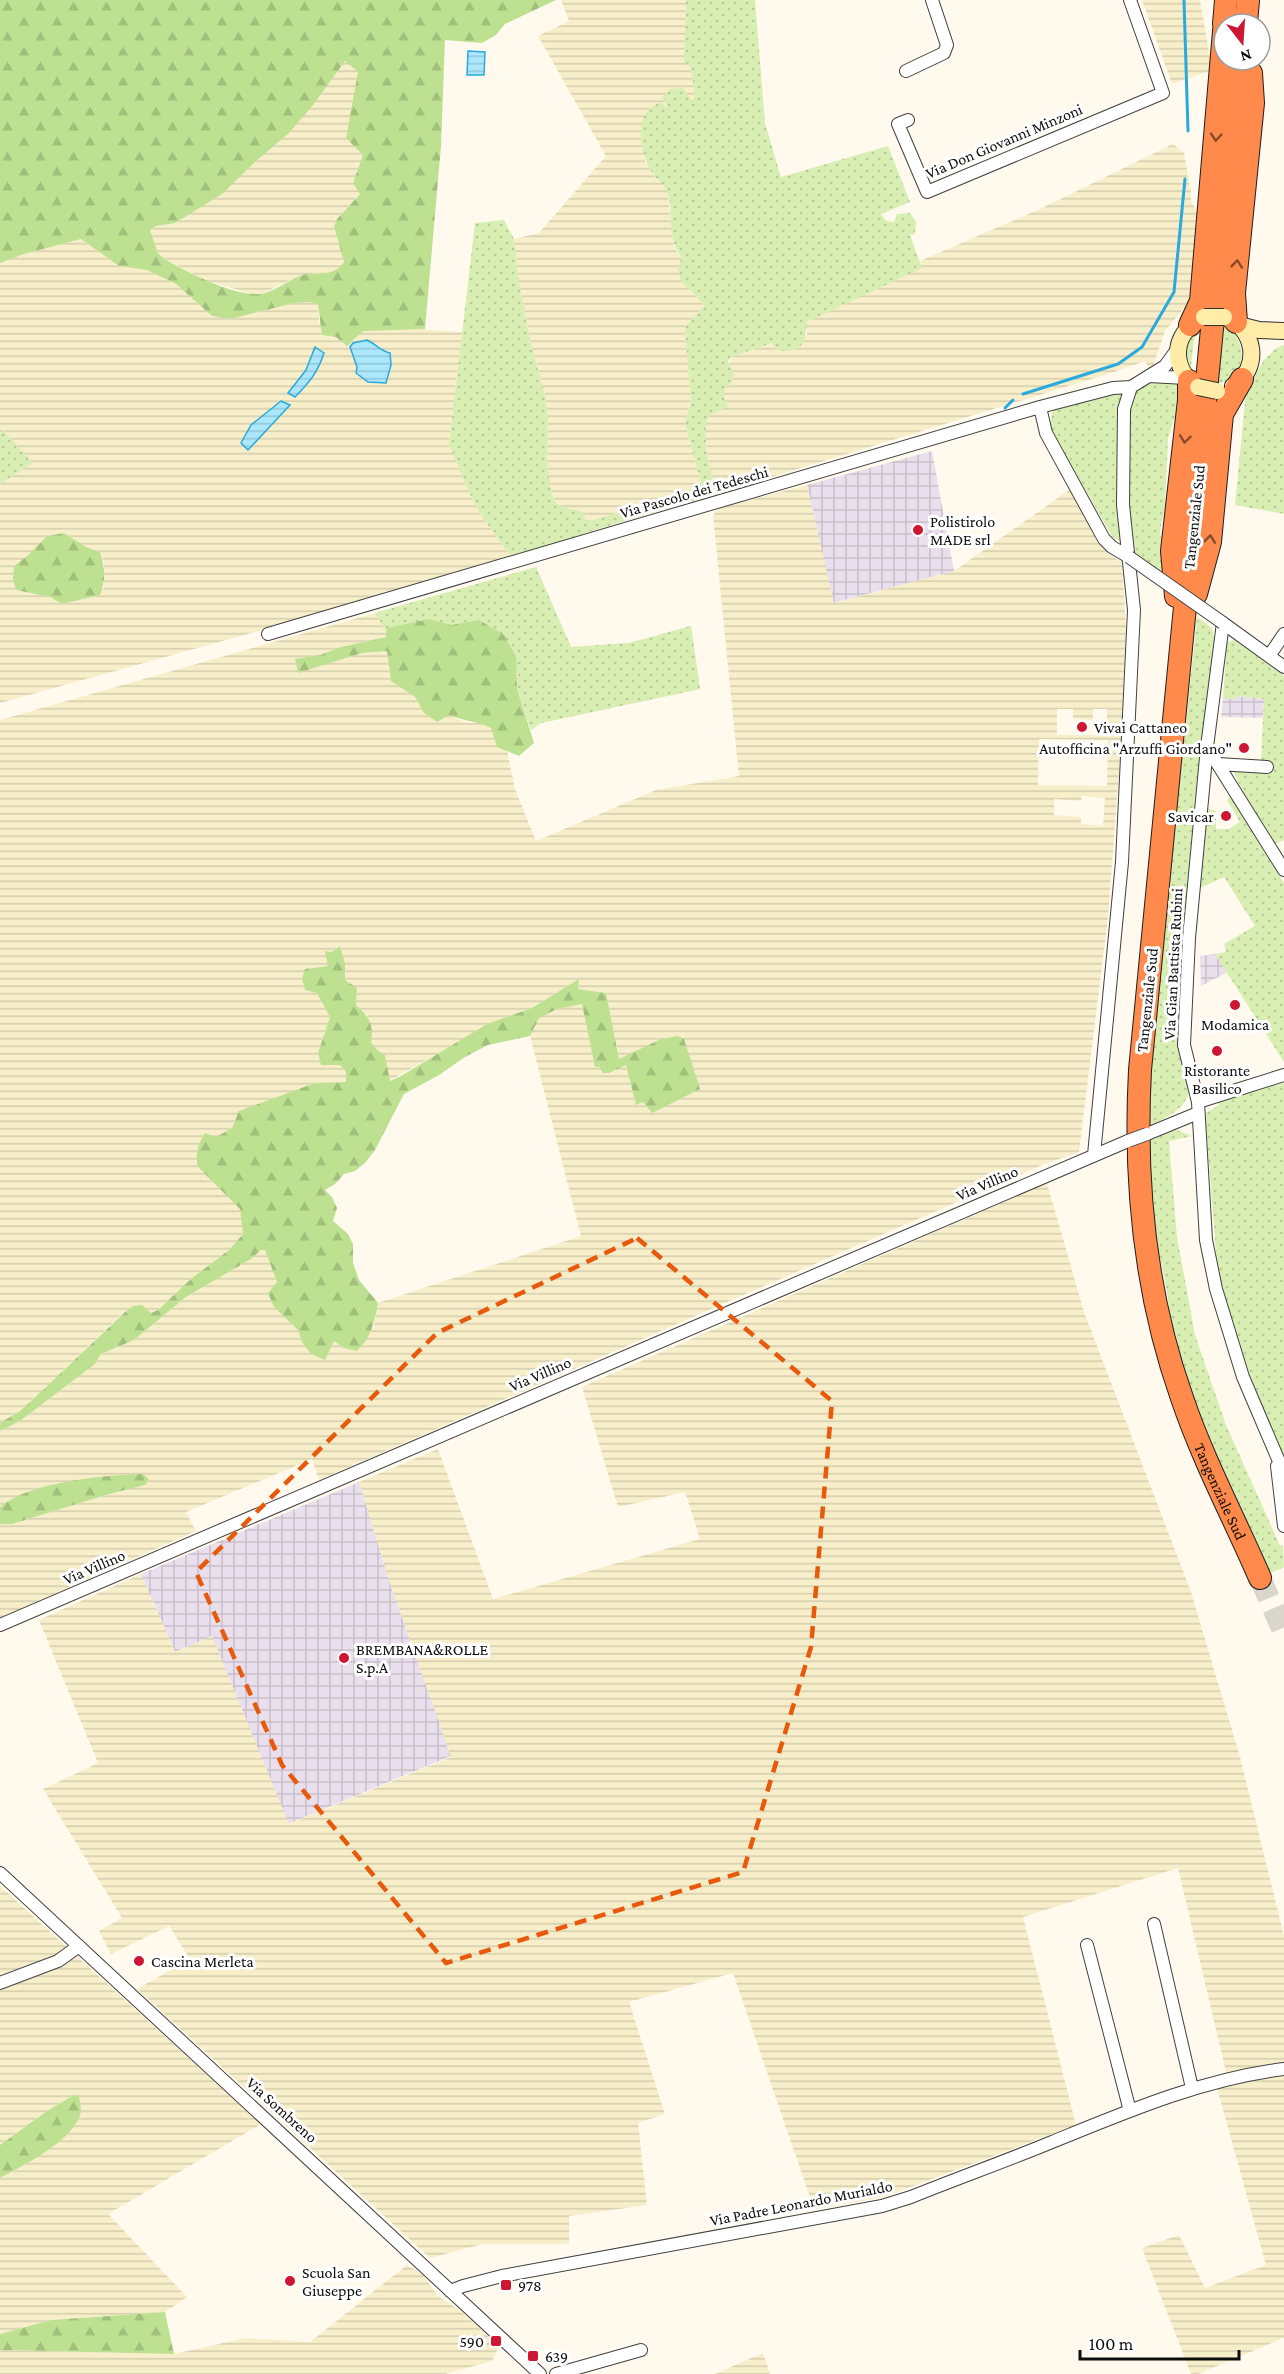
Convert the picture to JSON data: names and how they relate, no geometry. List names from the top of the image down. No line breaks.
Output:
{"streets":{"highway":["Tangenziale Sud"],"street":["Via Don Giovanni Minzoni","Via Pascolo dei Tedeschi","Via Gian Battista Rubini","Via Villino","Via Sombreno","Via Padre Leonardo Murialdo"]},"crossings":[["Via Gian Battista Rubini","Via Villino"],["Via Sombreno","Via Padre Leonardo Murialdo"]],"places":{"other":["Polistirolo MADE srl","Vivai Cattaneo","Autofficina \"Arzuffi Giordano\"","Savicar","Modamica","Ristorante Basilico","BREMBANA&ROLLE S.p.A","Cascina Merleta","Scuola San Giuseppe"],"transit":["978","590","639"]},"scale_bar":"100 m","north":"bottom"}
